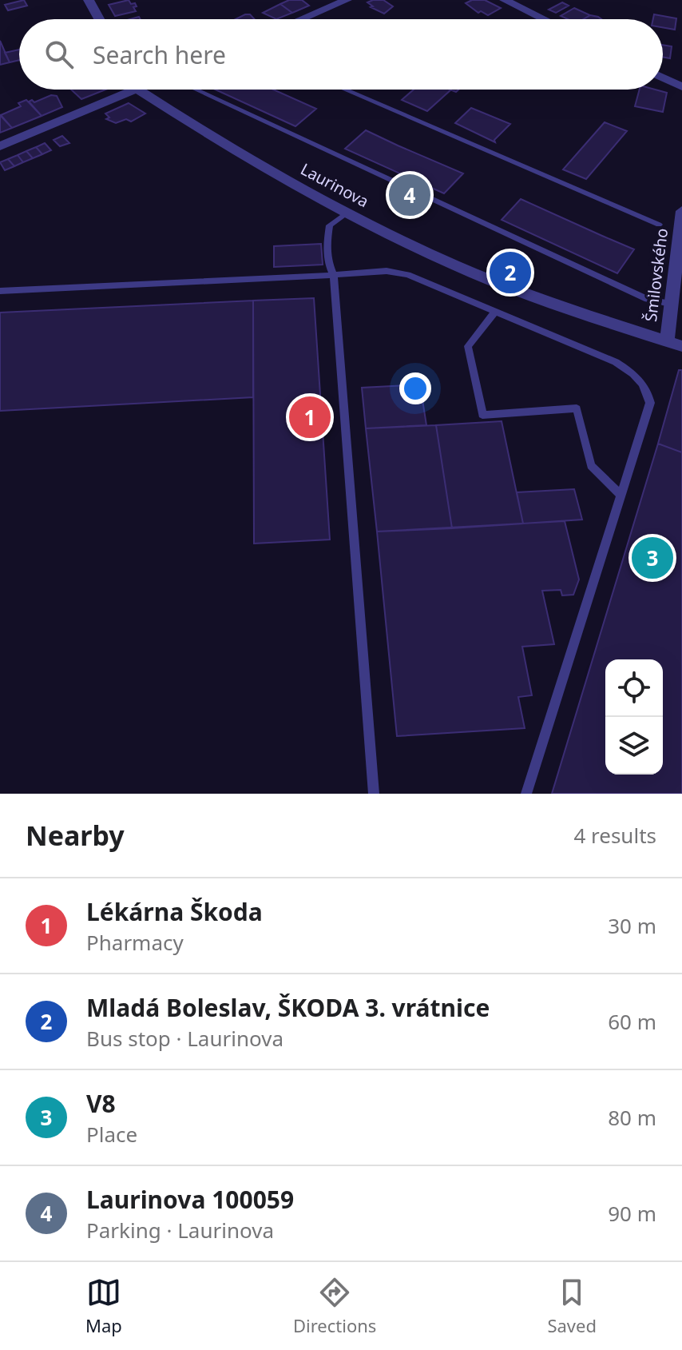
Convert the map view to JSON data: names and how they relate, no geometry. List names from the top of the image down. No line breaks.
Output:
{"streets":{"street":["Laurinova","Šmilovského"]},"crossings":[["Laurinova","Šmilovského"]],"page":{"search":"Search here","pins":["4","2","1","3"],"heading":["Nearby","4 results"],"list":[{"mark":"1","name":"Lékárna Škoda","note":"Pharmacy","value":"30 m"},{"mark":"2","name":"Mladá Boleslav, ŠKODA 3. vrátnice","note":"Bus stop · Laurinova","value":"60 m"},{"mark":"3","name":"V8","note":"Place","value":"80 m"},{"mark":"4","name":"Laurinova 100059","note":"Parking · Laurinova","value":"90 m"}],"nav":["Map","Directions","Saved"]}}
